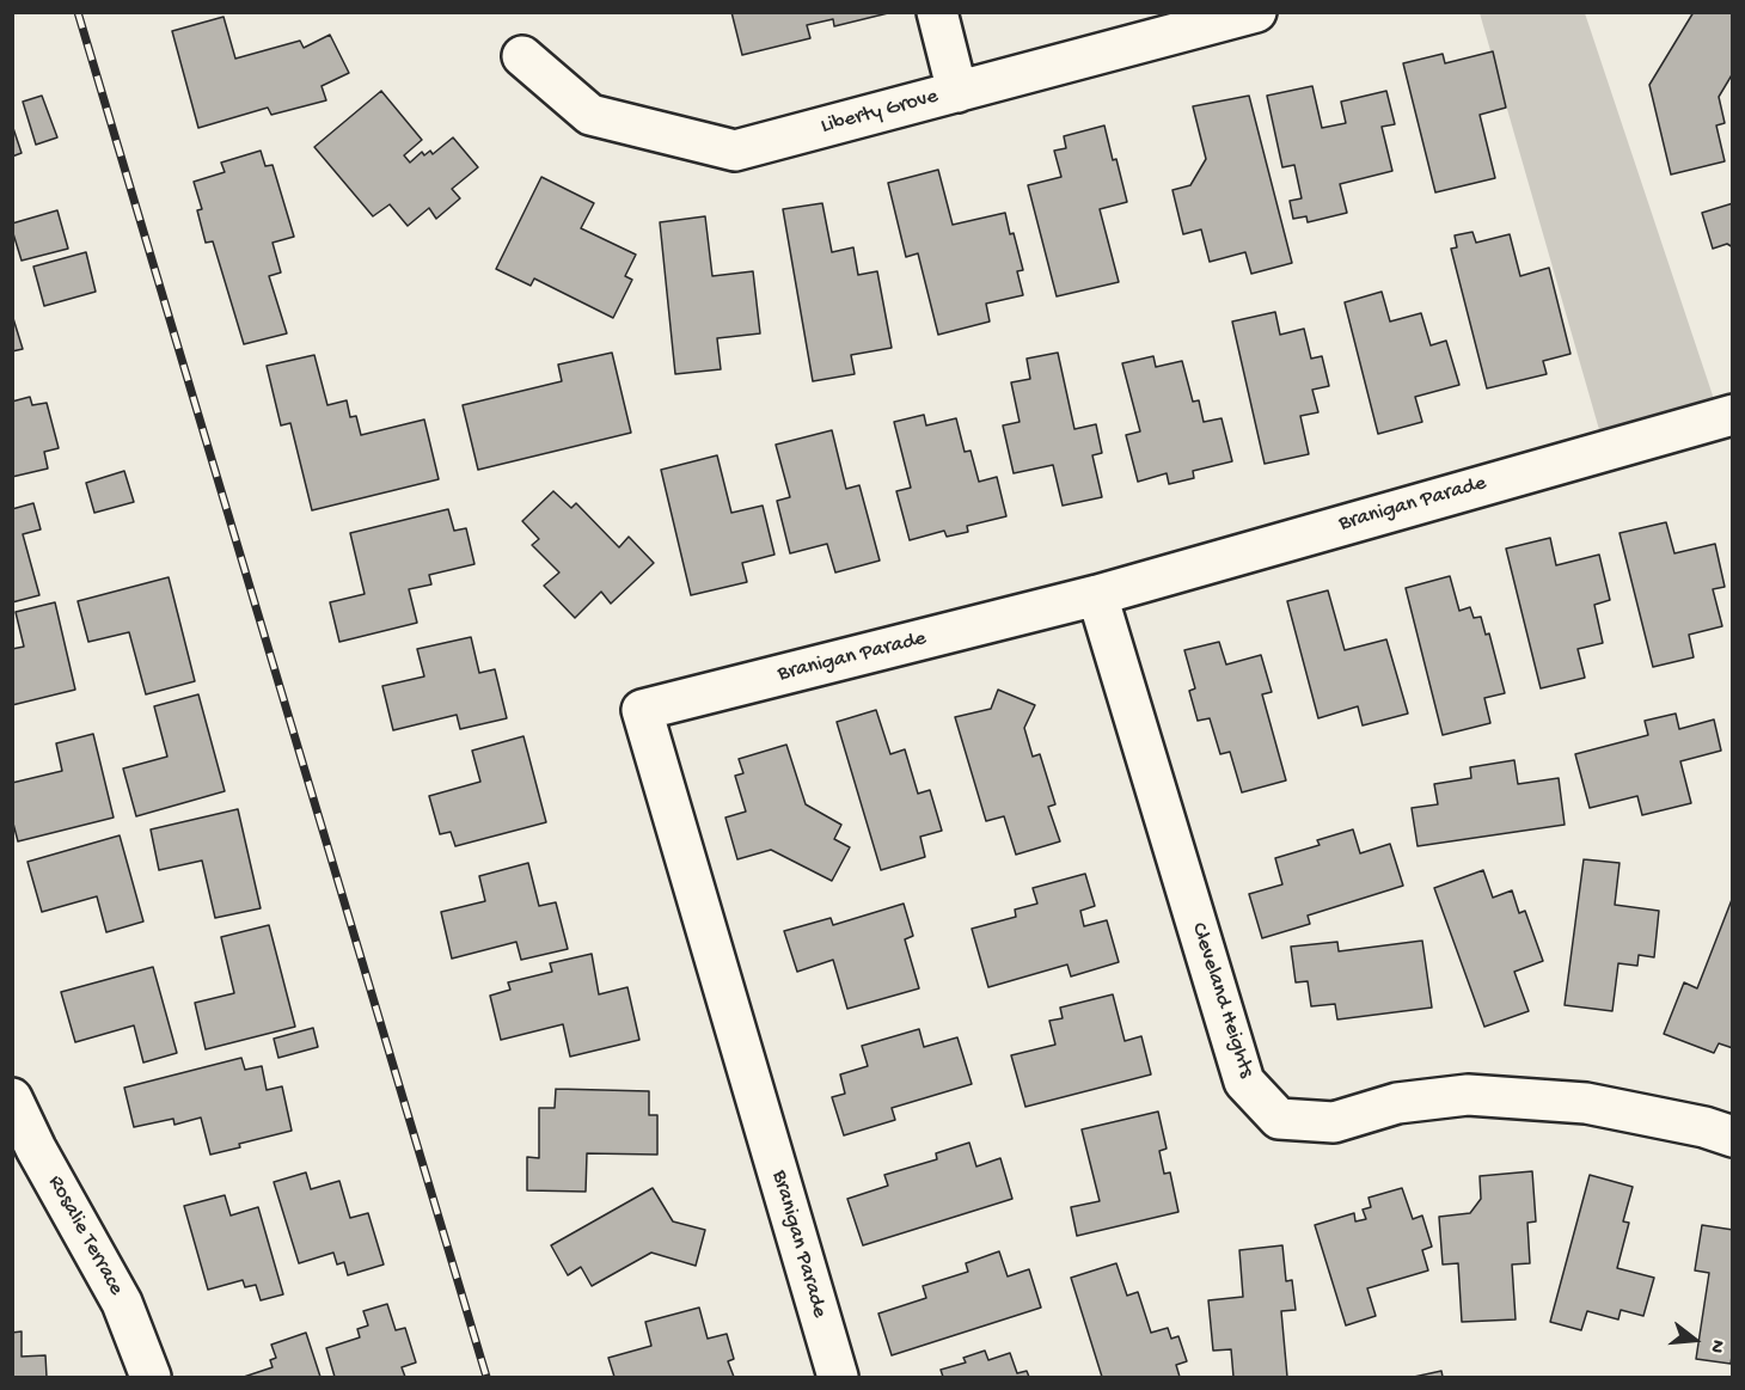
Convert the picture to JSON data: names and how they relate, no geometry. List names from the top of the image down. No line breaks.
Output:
{"streets":{"street":["Liberty Grove","Branigan Parade","Cleveland Heights","Rosalie Terrace"]},"crossings":[["Branigan Parade","Cleveland Heights"]],"north":"right"}
